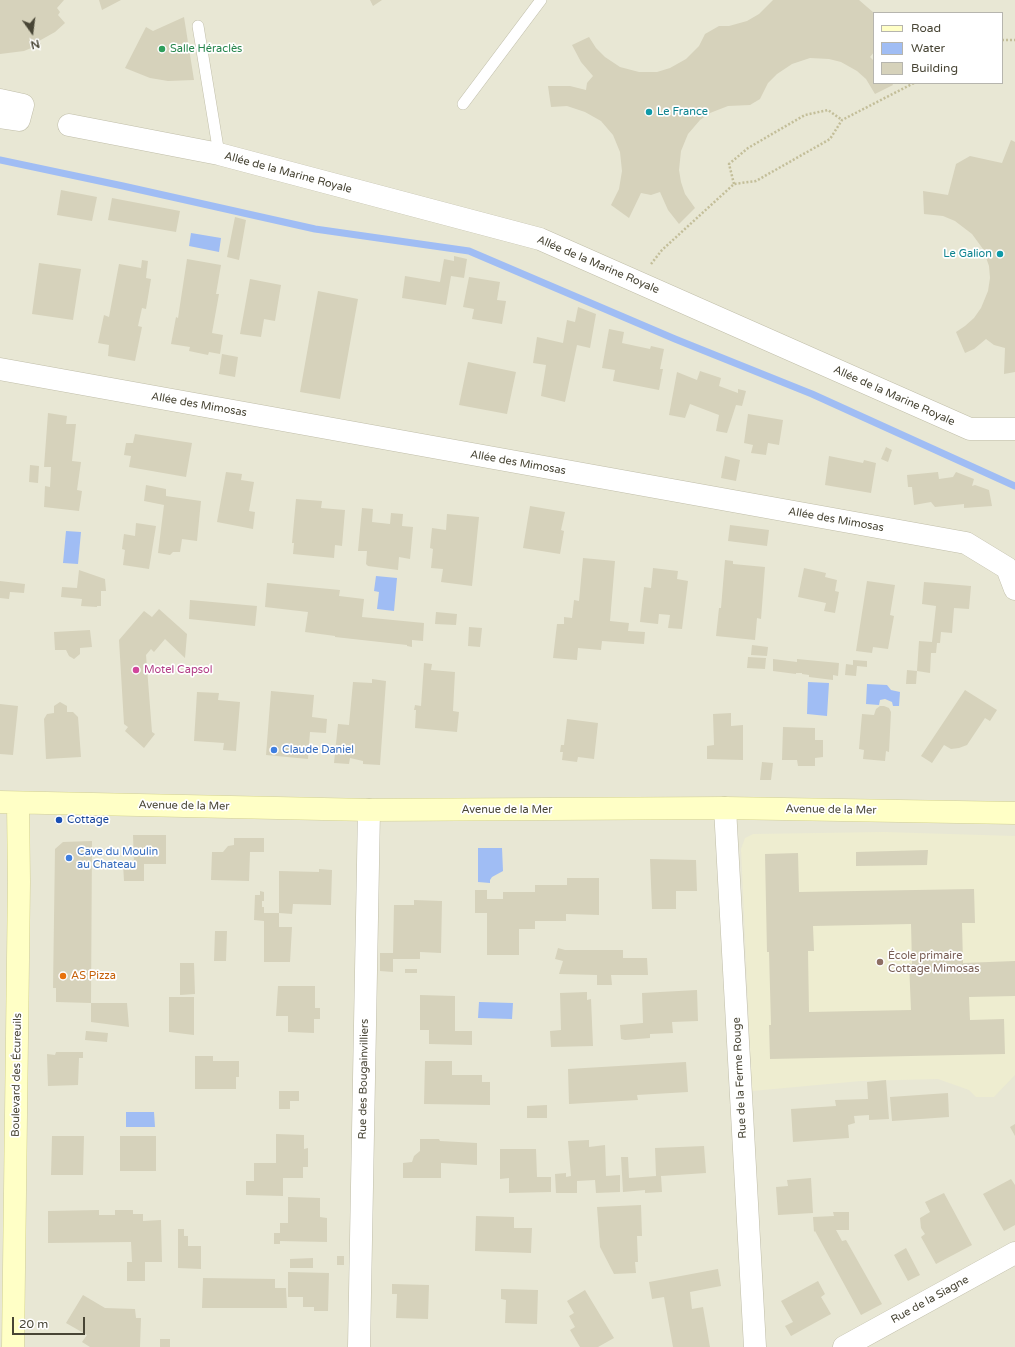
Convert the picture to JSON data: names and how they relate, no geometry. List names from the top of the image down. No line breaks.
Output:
{"streets":{"main road":["Avenue de la Mer","Boulevard des Écureuils"],"street":["Allée de la Marine Royale","Allée des Mimosas","Rue de la Ferme Rouge","Rue des Bougainvilliers","Rue de la Siagne"]},"crossings":[["Avenue de la Mer","Boulevard des Écureuils"],["Avenue de la Mer","Rue de la Ferme Rouge"],["Avenue de la Mer","Rue des Bougainvilliers"]],"places":["Salle Héraclès","Le France","Le Galion","Motel Capsol","Claude Daniel","Cottage","Cave du Moulin au Chateau","École primaire Cottage Mimosas","AS Pizza"],"legend":["Road","Water","Building"],"scale_bar":"20 m","north":"bottom"}
